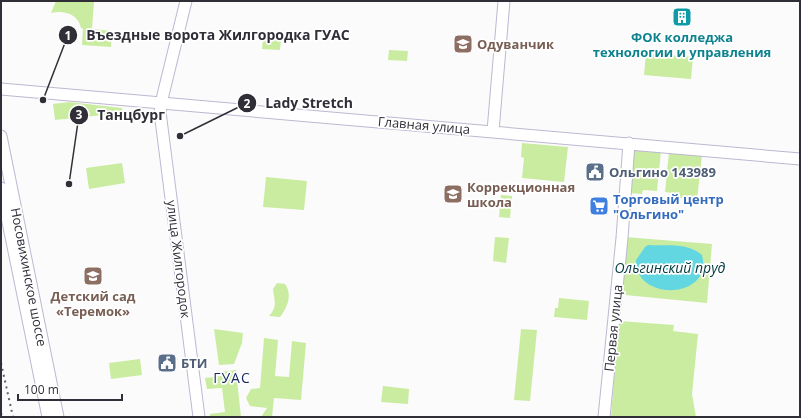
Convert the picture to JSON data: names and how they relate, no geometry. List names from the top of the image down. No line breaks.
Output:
{"streets":{"street":["Главная улица","улица Жилгородок","Носовихинское шоссе","Первая улица"]},"crossings":[["Главная улица","улица Жилгородок"],["Главная улица","Первая улица"]],"districts":["ГУАС"],"water":["Ольгинский пруд"],"places":{"building":["ФОК колледжа технологии и управления"],"school or university":["Одуванчик","Коррекционная школа","Детский сад «Теремок»"],"other":["Въездные ворота Жилгородка ГУАС","Lady Stretch","Танцбург"],"public building":["Ольгино 143989","БТИ"],"supermarket":["Торговый центр \"Ольгино\""]},"scale_bar":"100 m"}
